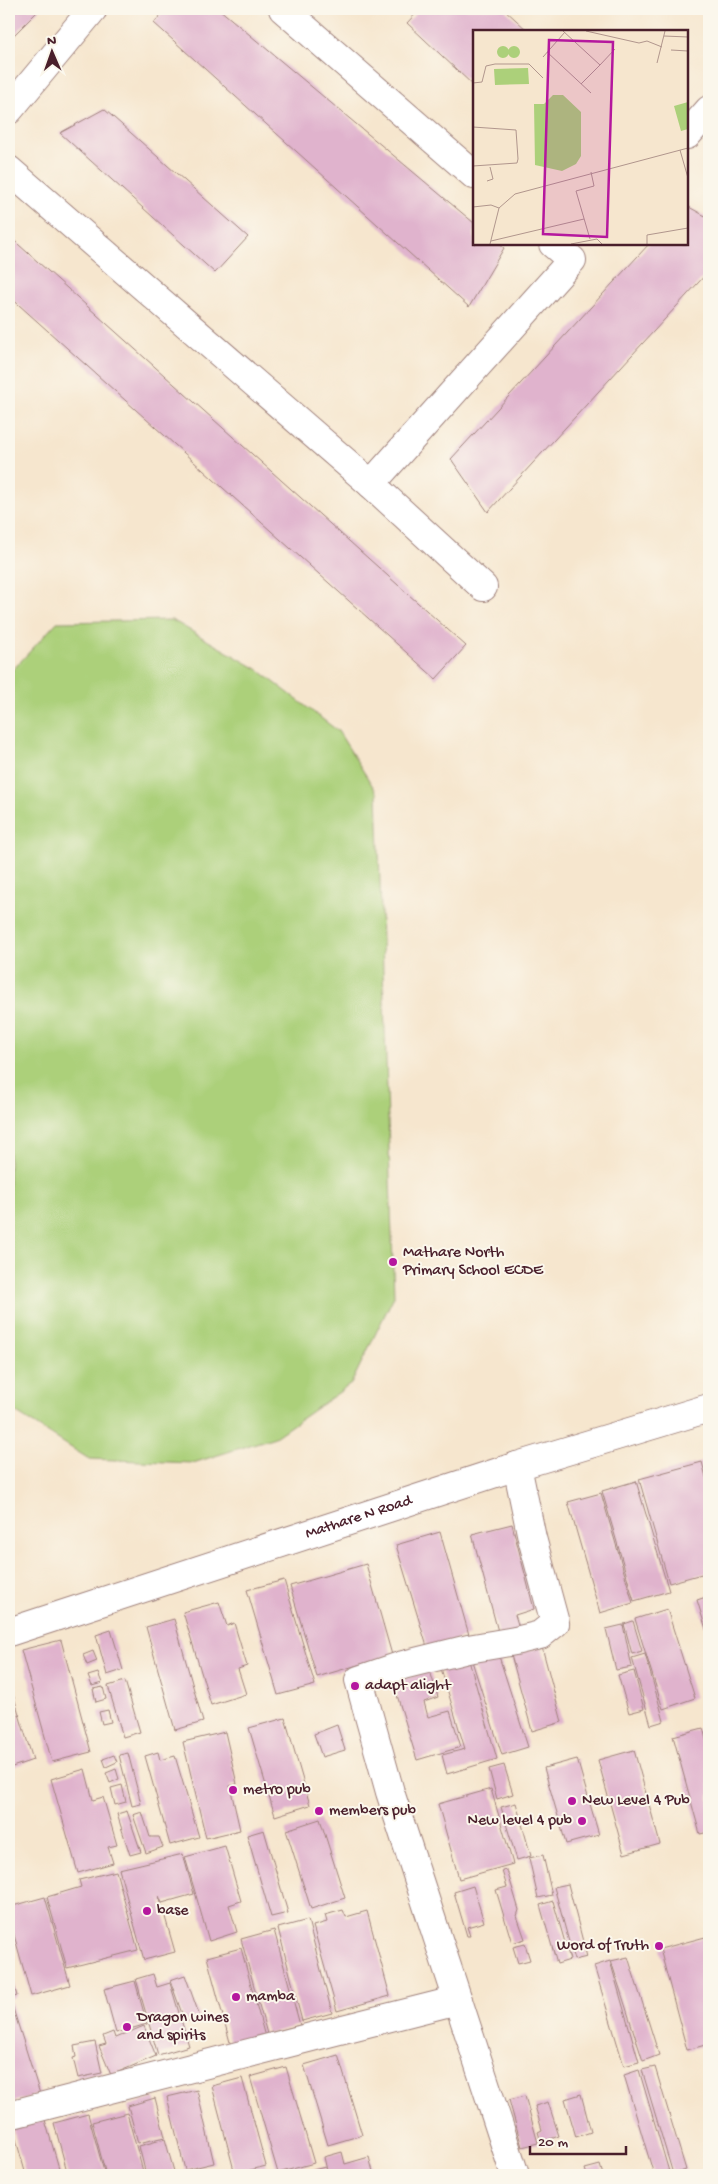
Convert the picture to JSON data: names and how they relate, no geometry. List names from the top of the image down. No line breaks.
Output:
{"streets":{"street":["Mathare N Road"]},"places":["Mathare North Primary School ECDE","adapt alight","metro pub","New Level 4 Pub","members pub","New level 4 pub","base","Word of Truth","mamba","Dragon wines and spirits"],"scale_bar":"20 m","north":"top"}
